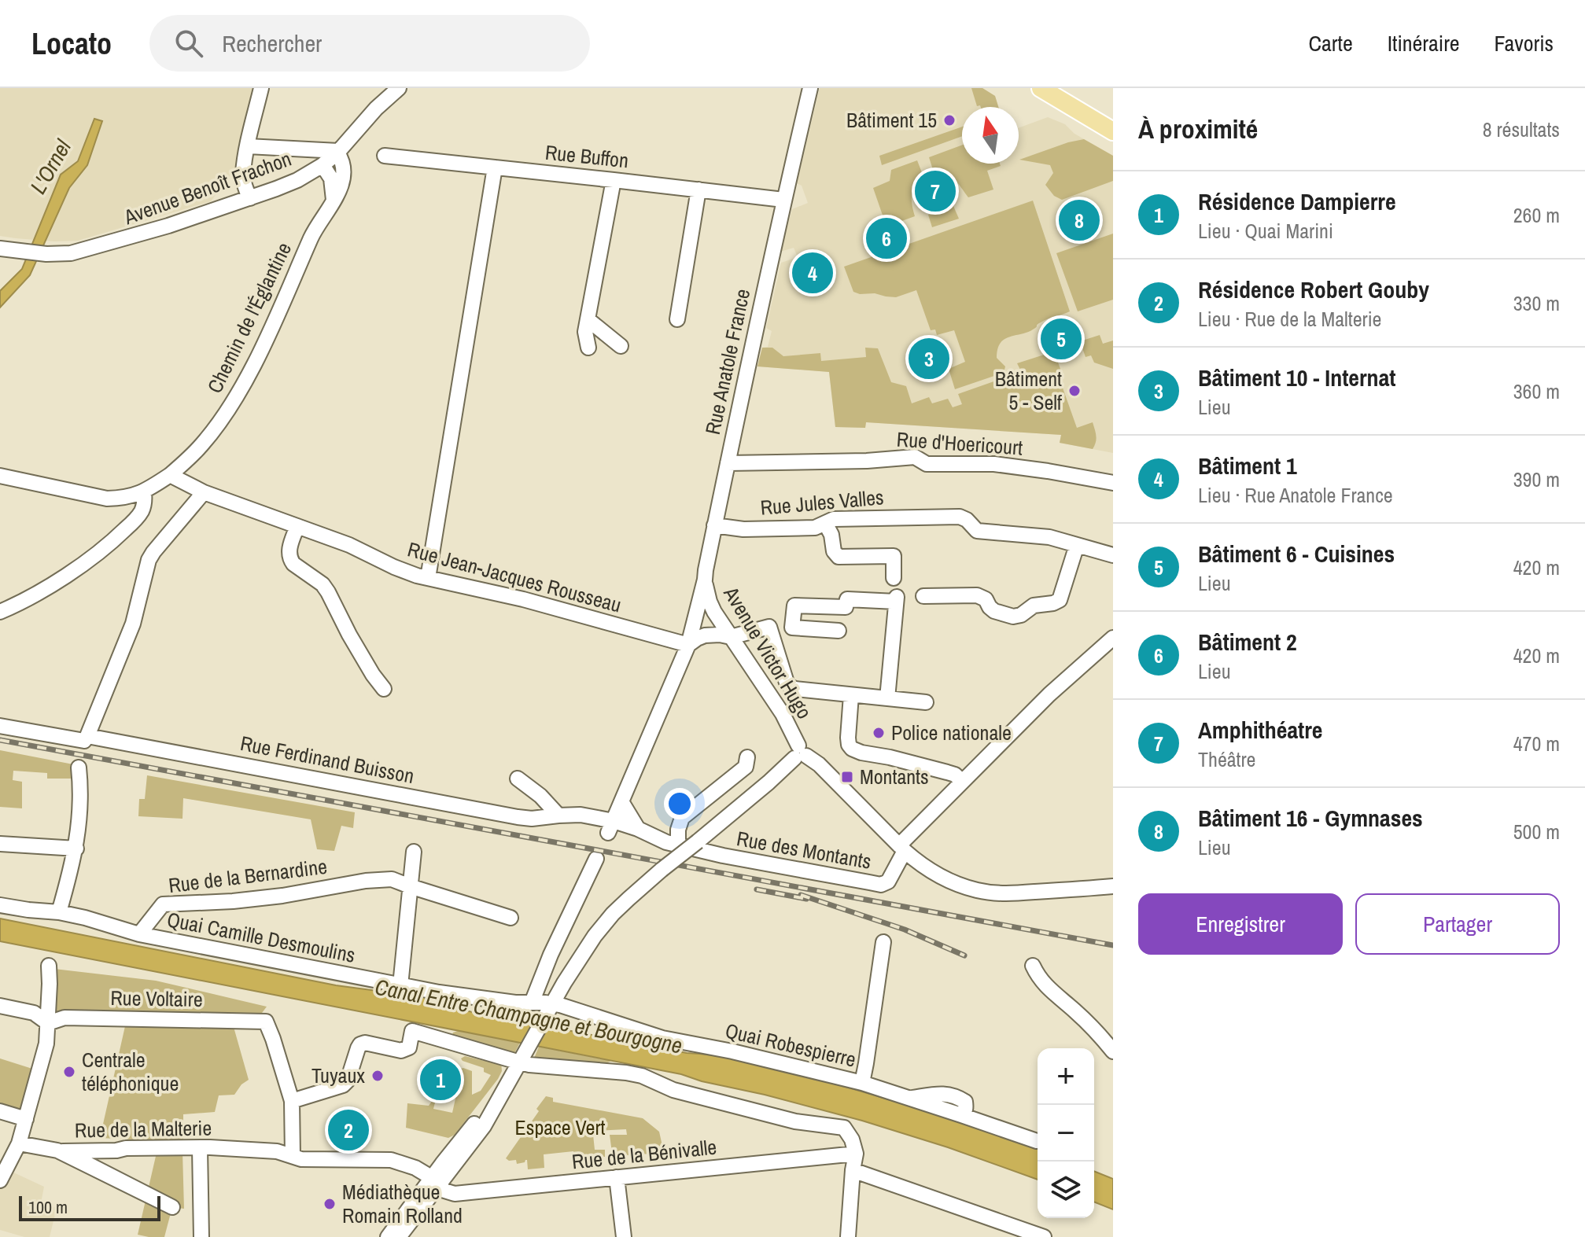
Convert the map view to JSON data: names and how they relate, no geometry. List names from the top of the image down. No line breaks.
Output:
{"streets":{"street":["Rue Buffon","Avenue Benoît Frachon","Chemin de l'Églantine","Rue Anatole France","Rue d'Hoericourt","Rue Jules Valles","Rue Jean-Jacques Rousseau","Avenue Victor Hugo","Rue Ferdinand Buisson","Rue des Montants","Rue de la Bernardine","Quai Camille Desmoulins","Rue Voltaire","Quai Robespierre","Rue de la Malterie","Rue de la Bénivalle"]},"crossings":[["Rue Buffon","Rue Anatole France"],["Avenue Benoît Frachon","Chemin de l'Églantine"],["Chemin de l'Églantine","Rue Jean-Jacques Rousseau"],["Rue Anatole France","Rue d'Hoericourt"],["Rue Anatole France","Rue Jules Valles"],["Rue Anatole France","Rue Jean-Jacques Rousseau"],["Rue Anatole France","Avenue Victor Hugo"],["Rue Anatole France","Rue Ferdinand Buisson"],["Rue Anatole France","Rue des Montants"],["Avenue Victor Hugo","Rue des Montants"],["Rue Ferdinand Buisson","Rue des Montants"],["Rue de la Bernardine","Quai Camille Desmoulins"],["Quai Camille Desmoulins","Quai Robespierre"],["Rue de la Malterie","Rue de la Bénivalle"]],"water":["L'Ornel","Canal Entre Champagne et Bourgogne"],"parks":["Espace Vert"],"places":{"other":["Bâtiment 15","Bâtiment 5 - Self","Police nationale","Centrale téléphonique","Tuyaux","Médiathèque Romain Rolland"],"transit":["Montants"]},"scale_bar":"100 m","north":"top","page":{"header":"Locato","search":"Rechercher","nav":["Carte","Itinéraire","Favoris"],"heading":["À proximité","8 résultats"],"pins":["7","8","6","4","5","3","1","2"],"list":[{"mark":"1","name":"Résidence Dampierre","note":"Lieu · Quai Marini","value":"260 m"},{"mark":"2","name":"Résidence Robert Gouby","note":"Lieu · Rue de la Malterie","value":"330 m"},{"mark":"3","name":"Bâtiment 10 - Internat","note":"Lieu","value":"360 m"},{"mark":"4","name":"Bâtiment 1","note":"Lieu · Rue Anatole France","value":"390 m"},{"mark":"5","name":"Bâtiment 6 - Cuisines","note":"Lieu","value":"420 m"},{"mark":"6","name":"Bâtiment 2","note":"Lieu","value":"420 m"},{"mark":"7","name":"Amphithéatre","note":"Théâtre","value":"470 m"},{"mark":"8","name":"Bâtiment 16 - Gymnases","note":"Lieu","value":"500 m"}],"buttons":["Enregistrer","Partager"],"map_buttons":["+","−"],"scale":"100 m"}}
